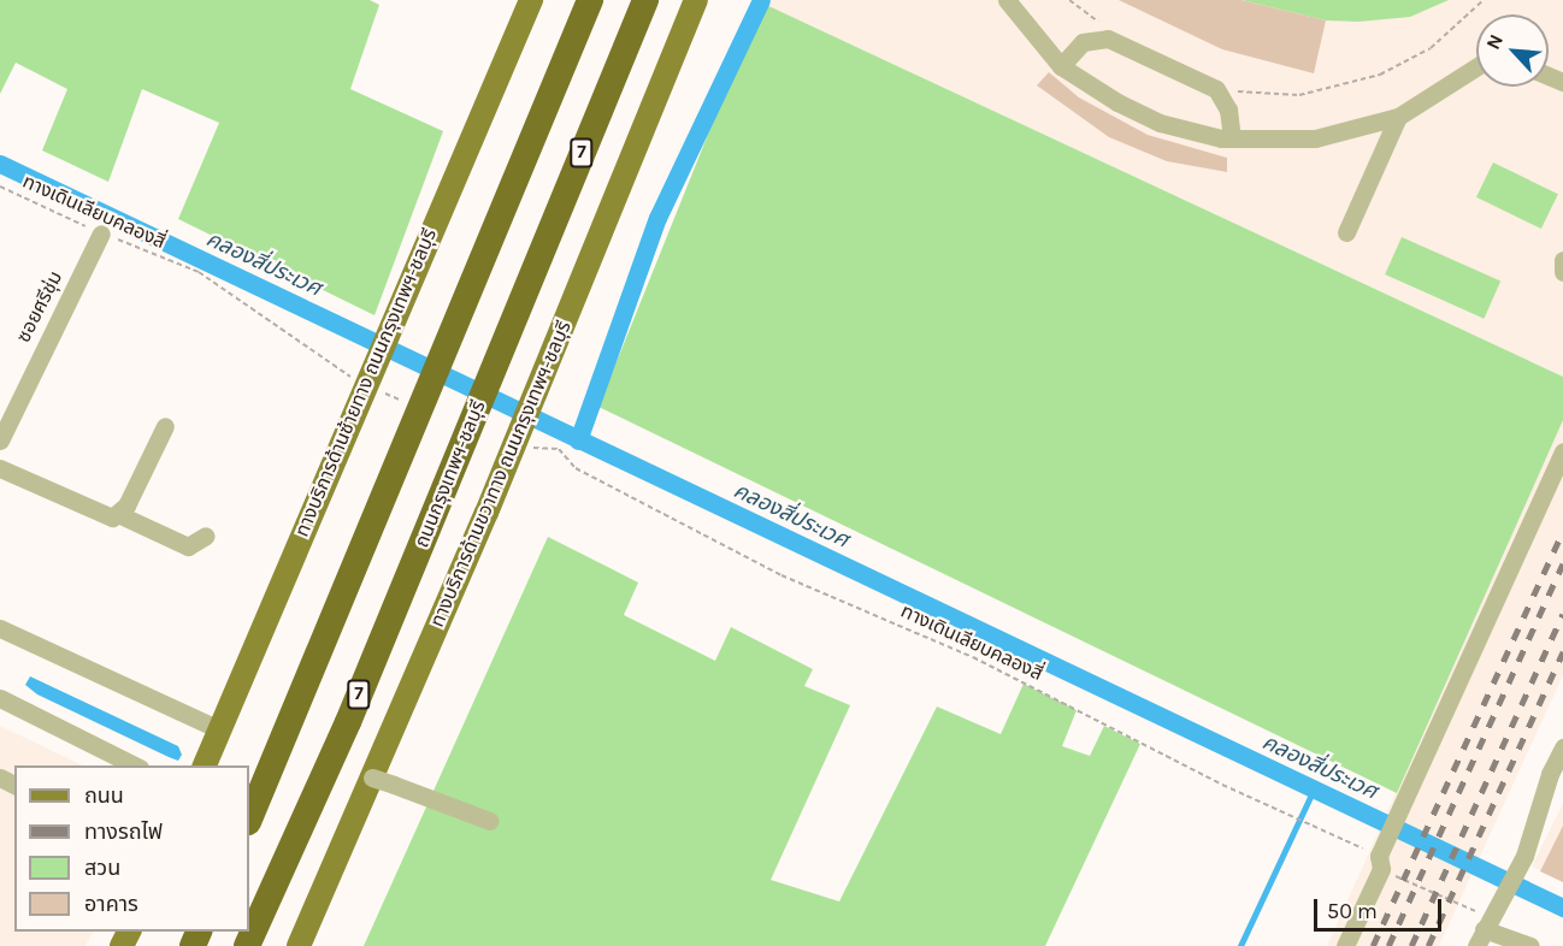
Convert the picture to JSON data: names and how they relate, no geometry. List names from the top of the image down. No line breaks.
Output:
{"streets":{"highway":["7","ถนนกรุงเทพฯ-ชลบุรี"],"main road":["ทางบริการด้านซ้ายทาง ถนนกรุงเทพฯ-ชลบุรี","ทางบริการด้านขวาทาง ถนนกรุงเทพฯ-ชลบุรี"],"street":["ซอยศรีชุ่ม"],"path":["ทางเดินเลียบคลองสี่"]},"crossings":[["ทางเดินเลียบคลองสี่","ซอยศรีชุ่ม"]],"water":["คลองสี่ประเวศ"],"legend":["ถนน","ทางรถไฟ","สวน","อาคาร"],"scale_bar":"50 m","north":"top left"}
